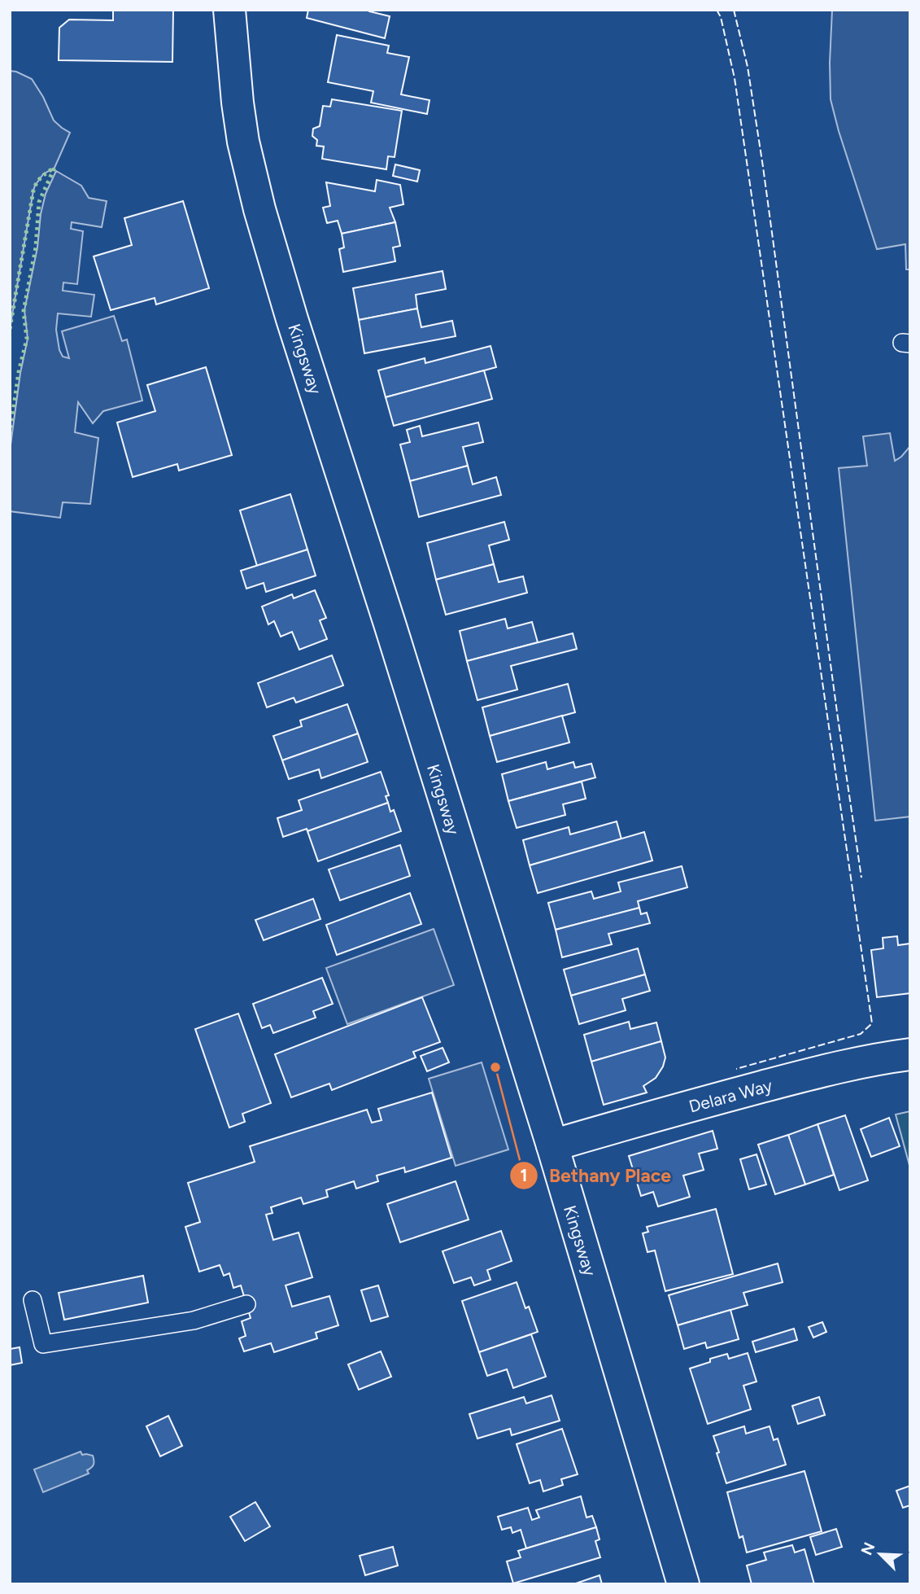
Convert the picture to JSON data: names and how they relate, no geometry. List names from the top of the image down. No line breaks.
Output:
{"streets":{"street":["Kingsway","Delara Way"]},"crossings":[["Kingsway","Delara Way"]],"places":["Bethany Place"],"north":"top left"}
